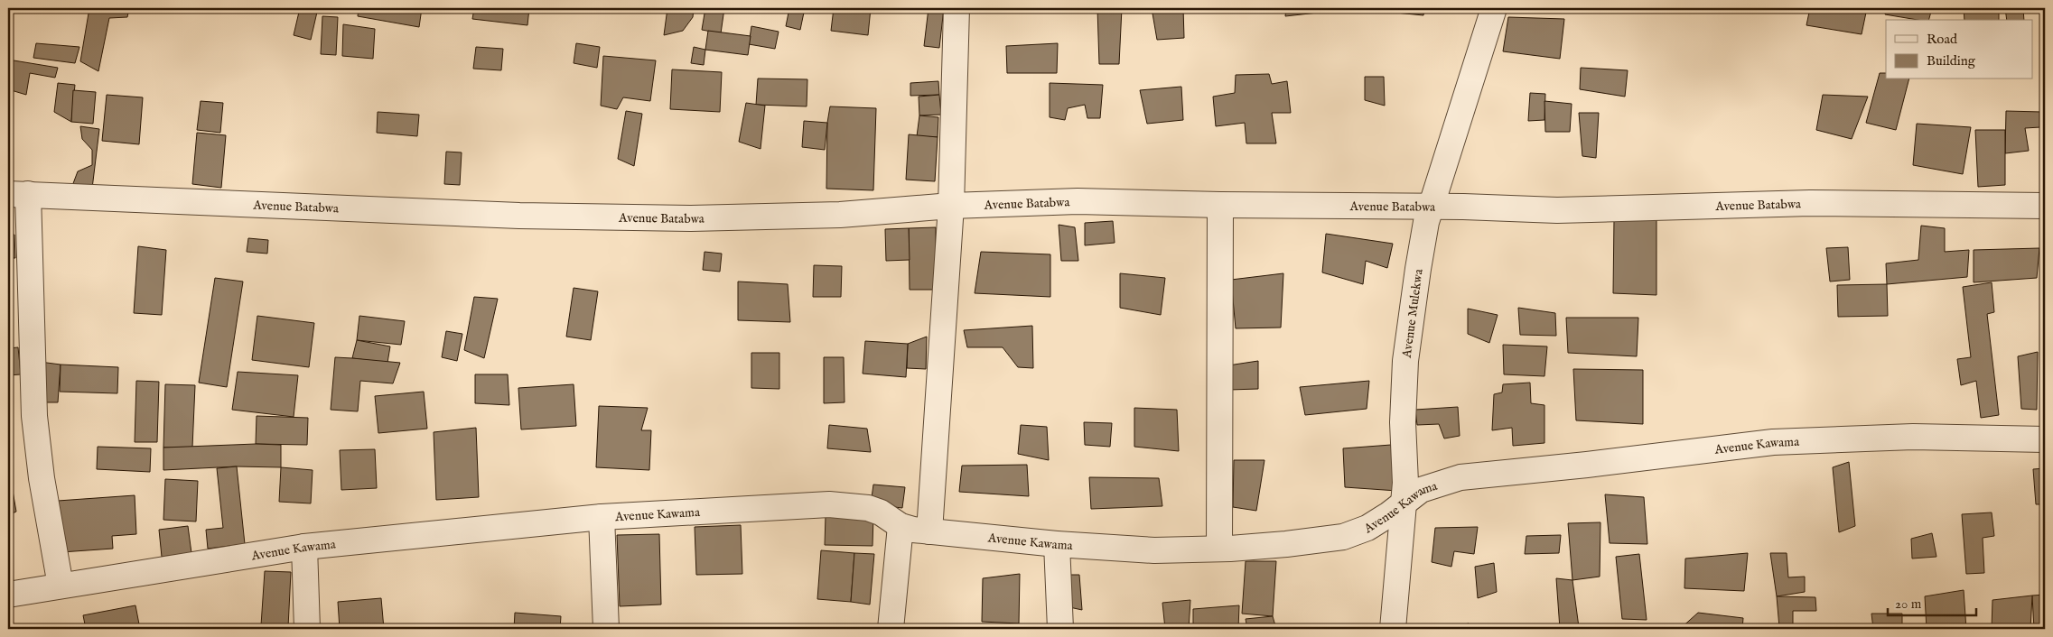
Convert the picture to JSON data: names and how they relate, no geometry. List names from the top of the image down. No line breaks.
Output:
{"streets":{"street":["Avenue Batabwa","Avenue Mulekwa","Avenue Kawama"]},"crossings":[["Avenue Batabwa","Avenue Mulekwa"],["Avenue Mulekwa","Avenue Kawama"]],"legend":["Road","Building"],"scale_bar":"20 m"}
